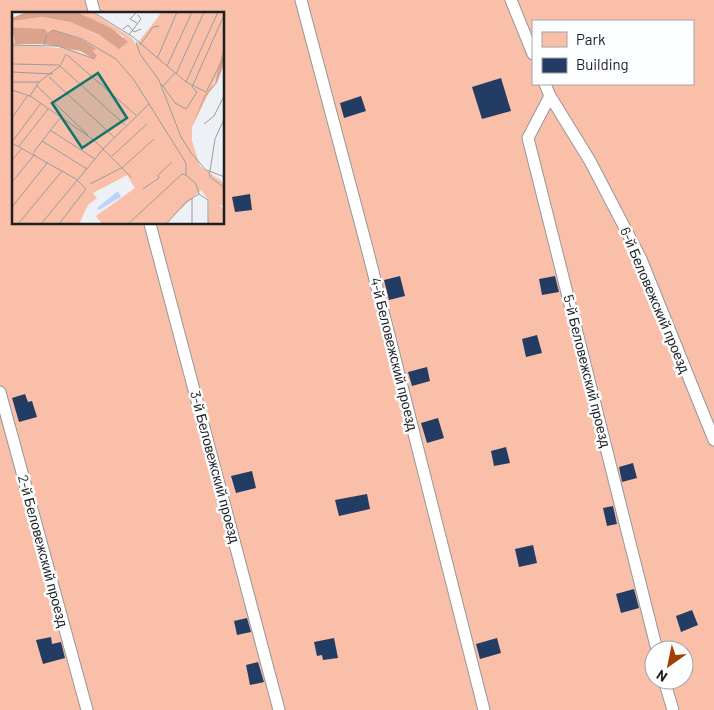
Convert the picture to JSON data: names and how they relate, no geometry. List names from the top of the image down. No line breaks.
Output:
{"streets":{"lane":["6-й Беловежский проезд","4-й Беловежский проезд","5-й Беловежский проезд","3-й Беловежский проезд","2-й Беловежский проезд"]},"crossings":[["6-й Беловежский проезд","5-й Беловежский проезд"]],"legend":["Park","Building"],"north":"bottom left"}
